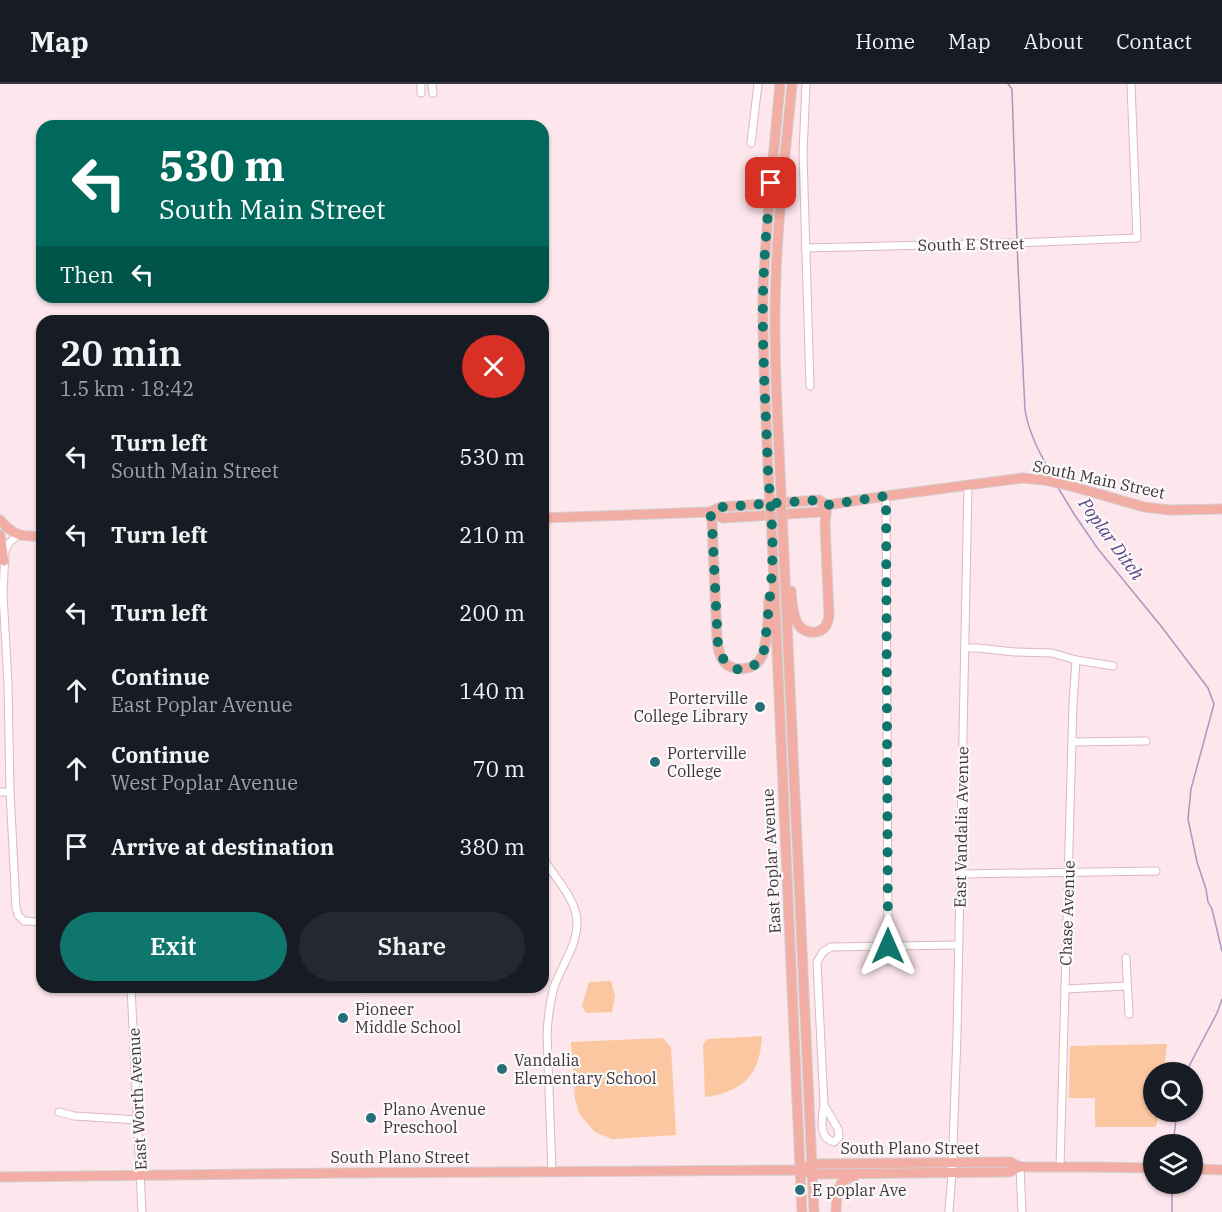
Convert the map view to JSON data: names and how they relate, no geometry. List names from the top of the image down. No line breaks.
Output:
{"streets":{"main road":["South Main Street","East Poplar Avenue","South Plano Street"],"street":["South E Street","East Vandalia Avenue","Chase Avenue","East Worth Avenue"]},"crossings":[["South Main Street","East Vandalia Avenue"],["East Vandalia Avenue","South Plano Street"],["East Poplar Avenue","South Plano Street"],["Chase Avenue","South Plano Street"],["East Worth Avenue","South Plano Street"]],"water":["Poplar Ditch"],"places":["Porterville College Library","Porterville College","Pioneer Middle School","Vandalia Elementary School","Plano Avenue Preschool","E poplar Ave"],"page":{"header":"Map","nav":["Home","Map","About","Contact"],"turn":["530 m","South Main Street"],"then":"Then","heading":["20 min","1.5 km · 18:42"],"list":[{"name":"Turn left","note":"South Main Street","value":"530 m"},{"name":"Turn left","value":"210 m"},{"name":"Turn left","value":"200 m"},{"name":"Continue","note":"East Poplar Avenue","value":"140 m"},{"name":"Continue","note":"West Poplar Avenue","value":"70 m"},{"name":"Arrive at destination","value":"380 m"}],"buttons":["Exit","Share"]}}
